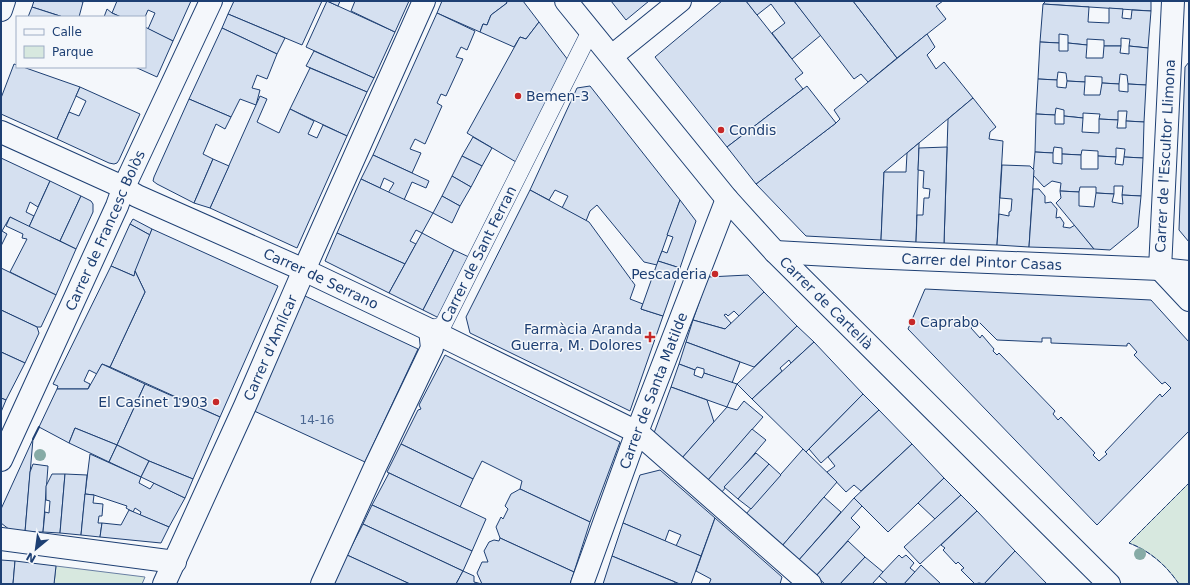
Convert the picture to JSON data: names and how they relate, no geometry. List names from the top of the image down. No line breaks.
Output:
{"streets":{"street":["Carrer de l'Escultor Llimona","Carrer de Francesc Bolòs","Carrer de Sant Ferran","Carrer del Pintor Casas","Carrer de Serrano","Carrer de Cartellà","Carrer d'Amílcar","Carrer de Santa Matilde"]},"crossings":[["Carrer de l'Escultor Llimona","Carrer del Pintor Casas"],["Carrer de Francesc Bolòs","Carrer de Serrano"],["Carrer de Sant Ferran","Carrer de Serrano"],["Carrer de Sant Ferran","Carrer de Cartellà"],["Carrer del Pintor Casas","Carrer de Cartellà"],["Carrer de Serrano","Carrer d'Amílcar"],["Carrer de Serrano","Carrer de Santa Matilde"],["Carrer de Cartellà","Carrer de Santa Matilde"]],"places":{"other":["Bemen-3","Condis","Pescaderia","Caprabo","El Casinet 1903"],"health":["Farmàcia Aranda Guerra, M. Dolores"]},"house_numbers":["14-16"],"legend":["Calle","Parque"],"north":"bottom left"}
